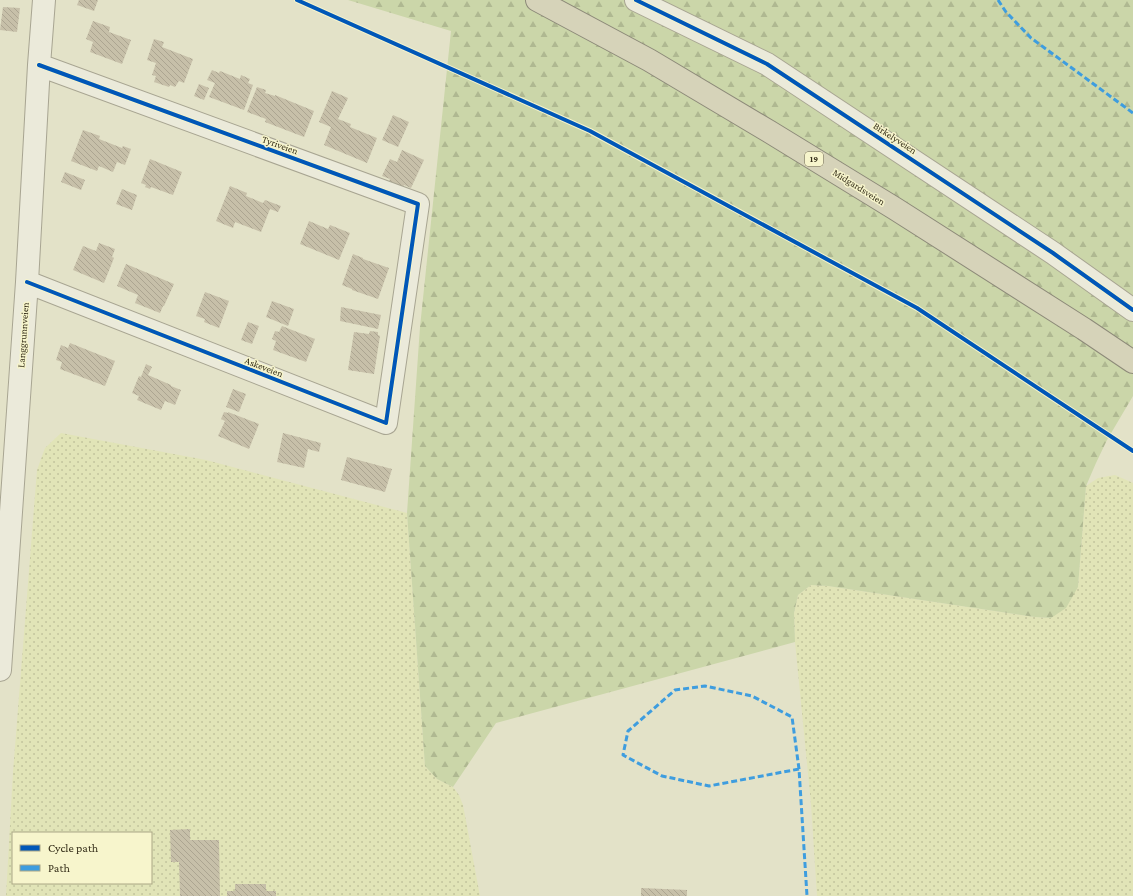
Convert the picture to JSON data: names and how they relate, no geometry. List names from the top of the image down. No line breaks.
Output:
{"streets":{"highway":["19","Midgardsveien"],"street":["Birkelyveien","Tyriveien","Langgrunnveien","Askeveien"]},"crossings":[["Tyriveien","Langgrunnveien"],["Tyriveien","Askeveien"],["Langgrunnveien","Askeveien"]],"legend":["Cycle path","Path"]}
